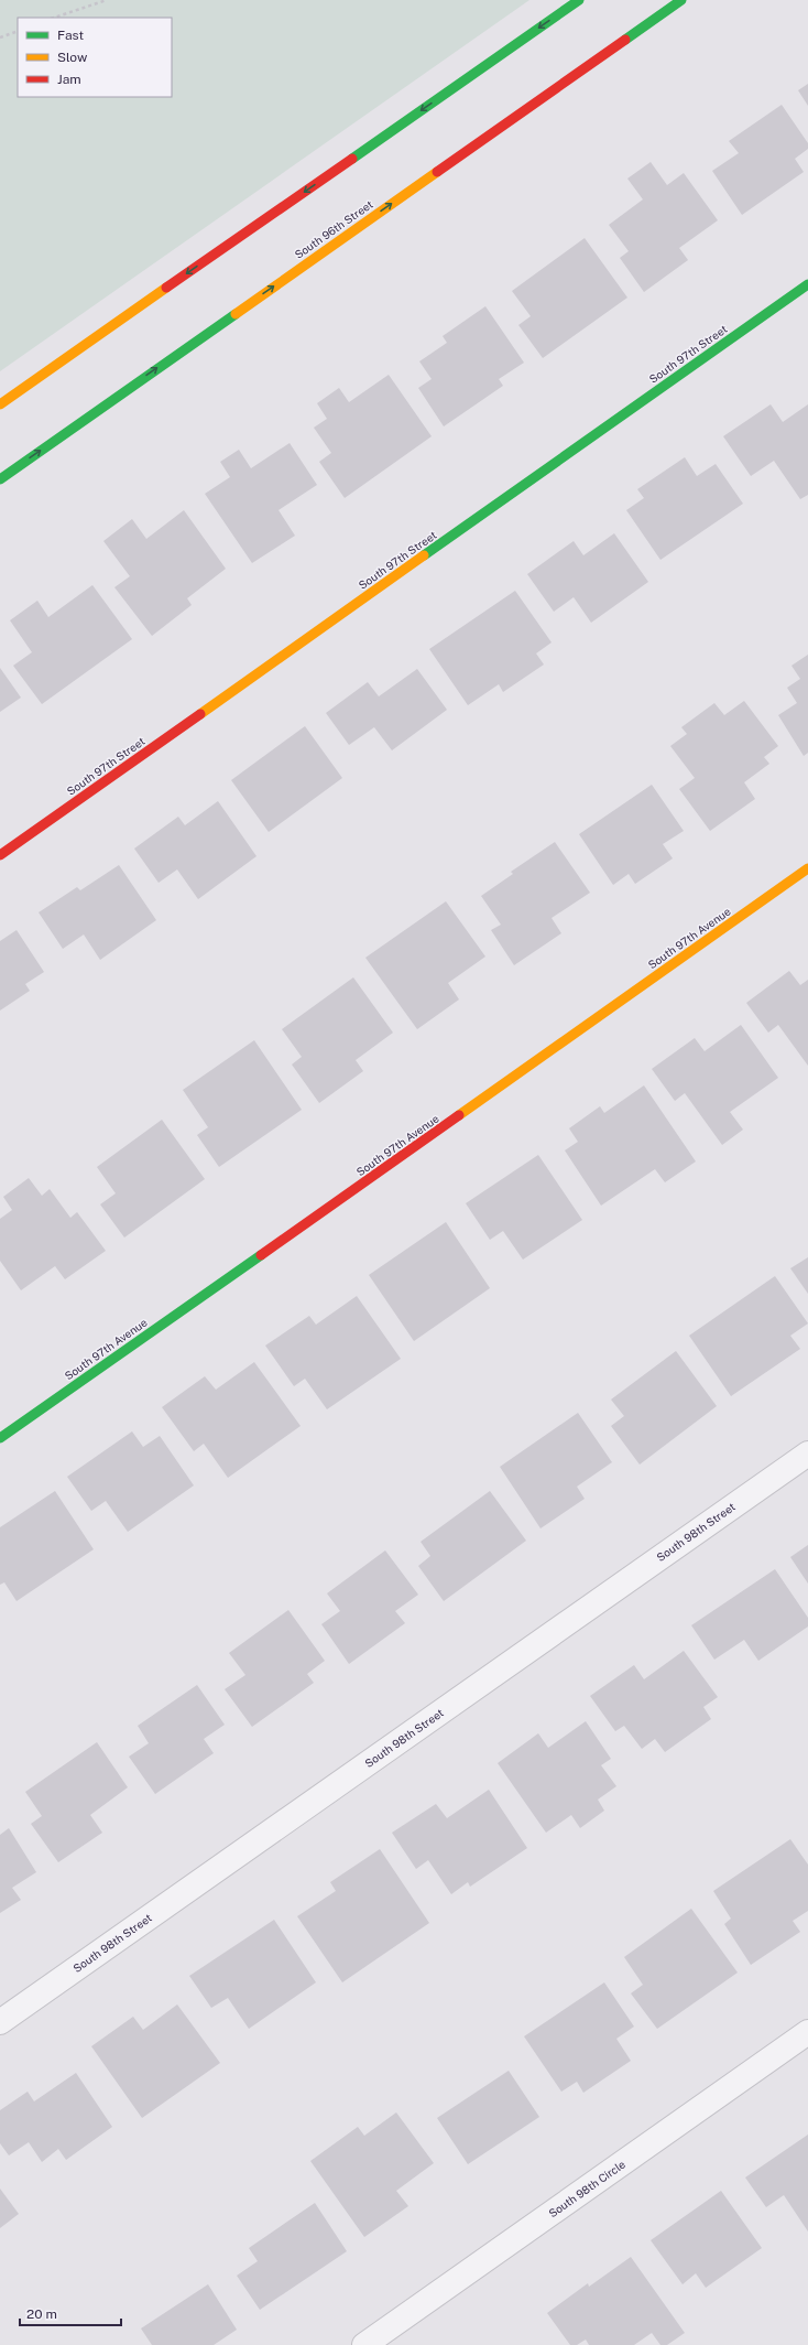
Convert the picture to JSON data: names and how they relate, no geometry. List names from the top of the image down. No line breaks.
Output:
{"streets":{"street":["South 96th Street","South 97th Street","South 97th Avenue","South 98th Street","South 98th Circle"]},"legend":["Fast","Slow","Jam"],"scale_bar":"20 m"}
